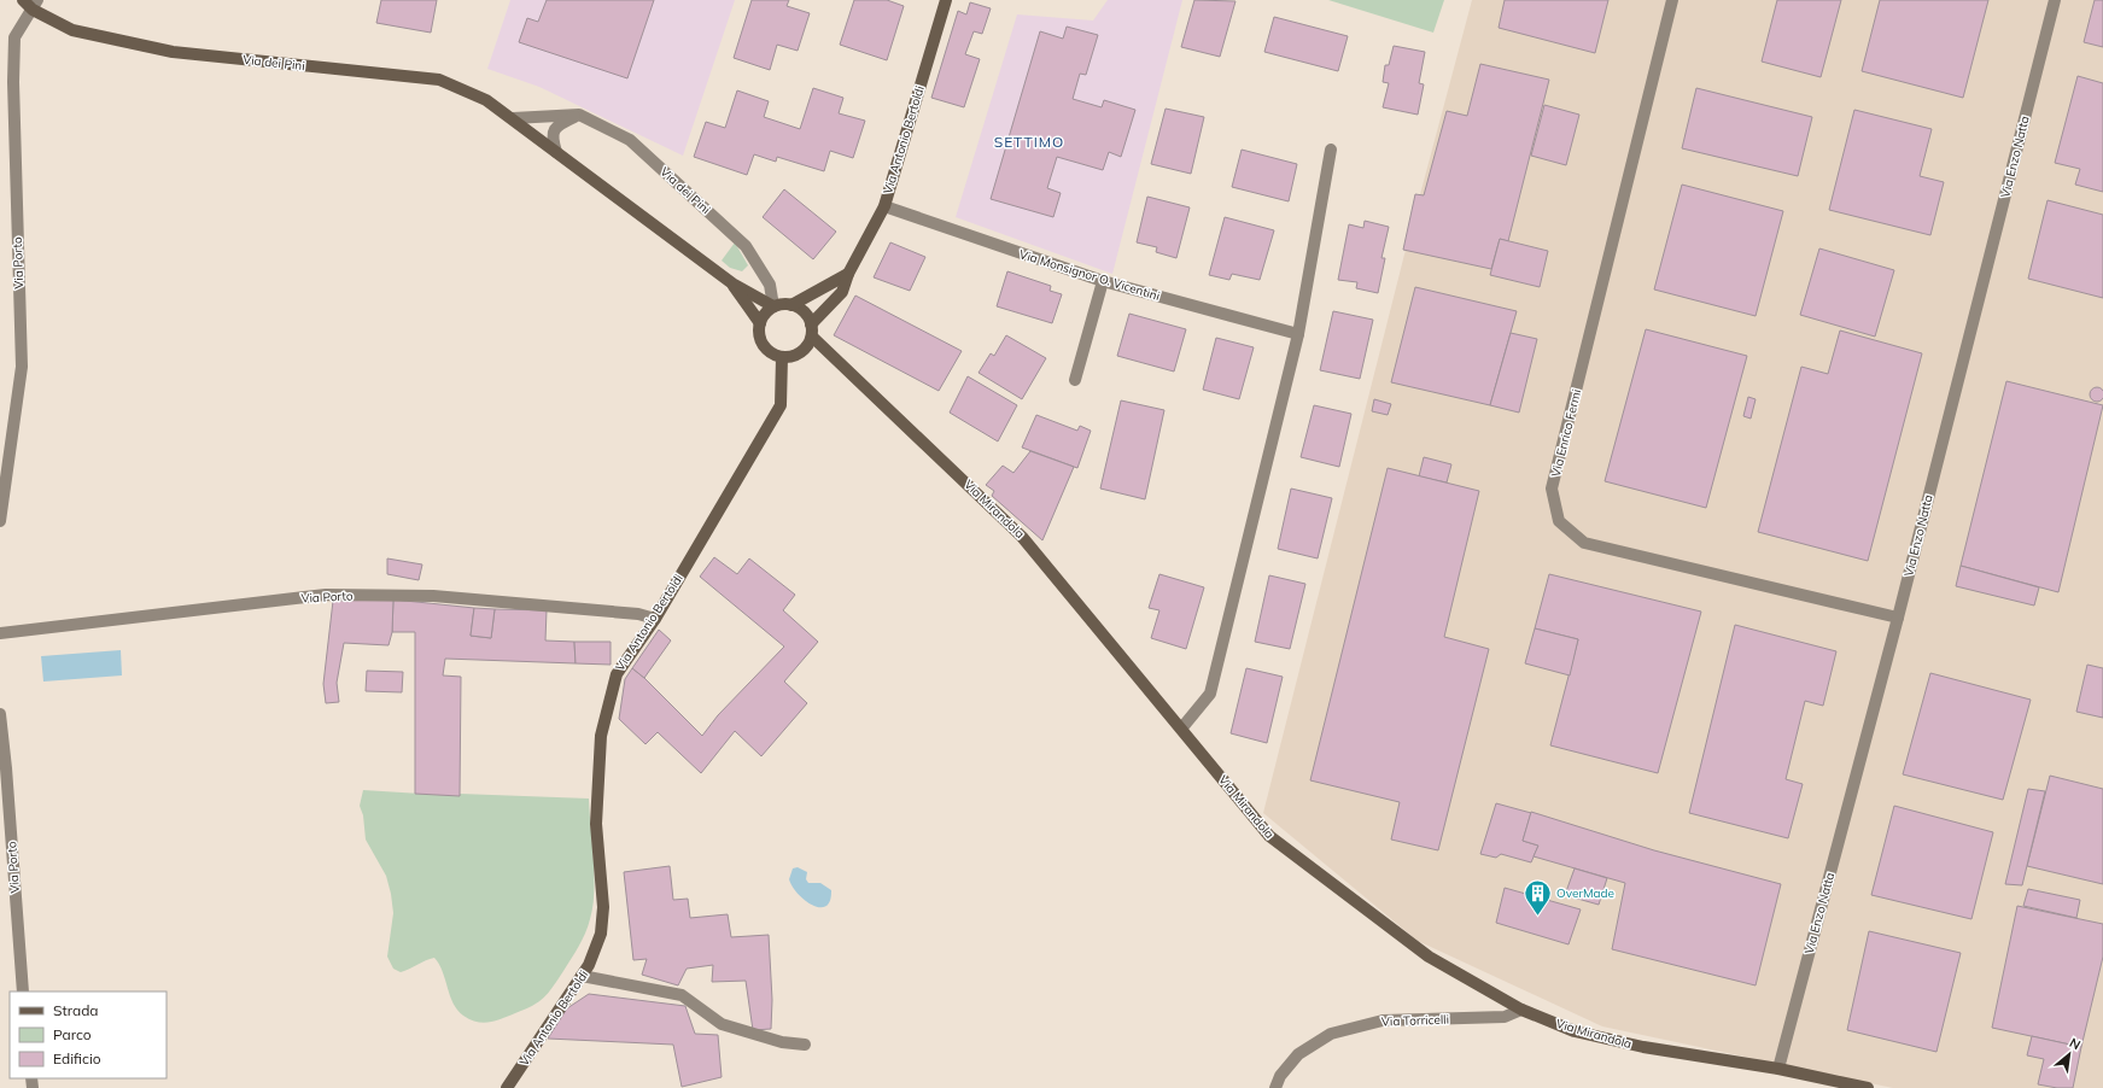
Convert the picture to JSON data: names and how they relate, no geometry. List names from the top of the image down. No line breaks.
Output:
{"streets":{"street":["Via dei Pini","Via Antonio Bertoldi","Via Enzo Natta","Via Porto","Via Monsignor O. Vicentini","Via Enrico Fermi","Via Mirandola","Via Torricelli"]},"crossings":[["Via dei Pini","Via Antonio Bertoldi"],["Via dei Pini","Via Porto"],["Via dei Pini","Via Mirandola"],["Via Antonio Bertoldi","Via Porto"],["Via Antonio Bertoldi","Via Monsignor O. Vicentini"],["Via Antonio Bertoldi","Via Mirandola"],["Via Enzo Natta","Via Enrico Fermi"],["Via Enzo Natta","Via Mirandola"],["Via Mirandola","Via Torricelli"]],"districts":["SETTIMO"],"places":{"building":["OverMade"]},"legend":["Strada","Parco","Edificio"],"north":"top right"}
